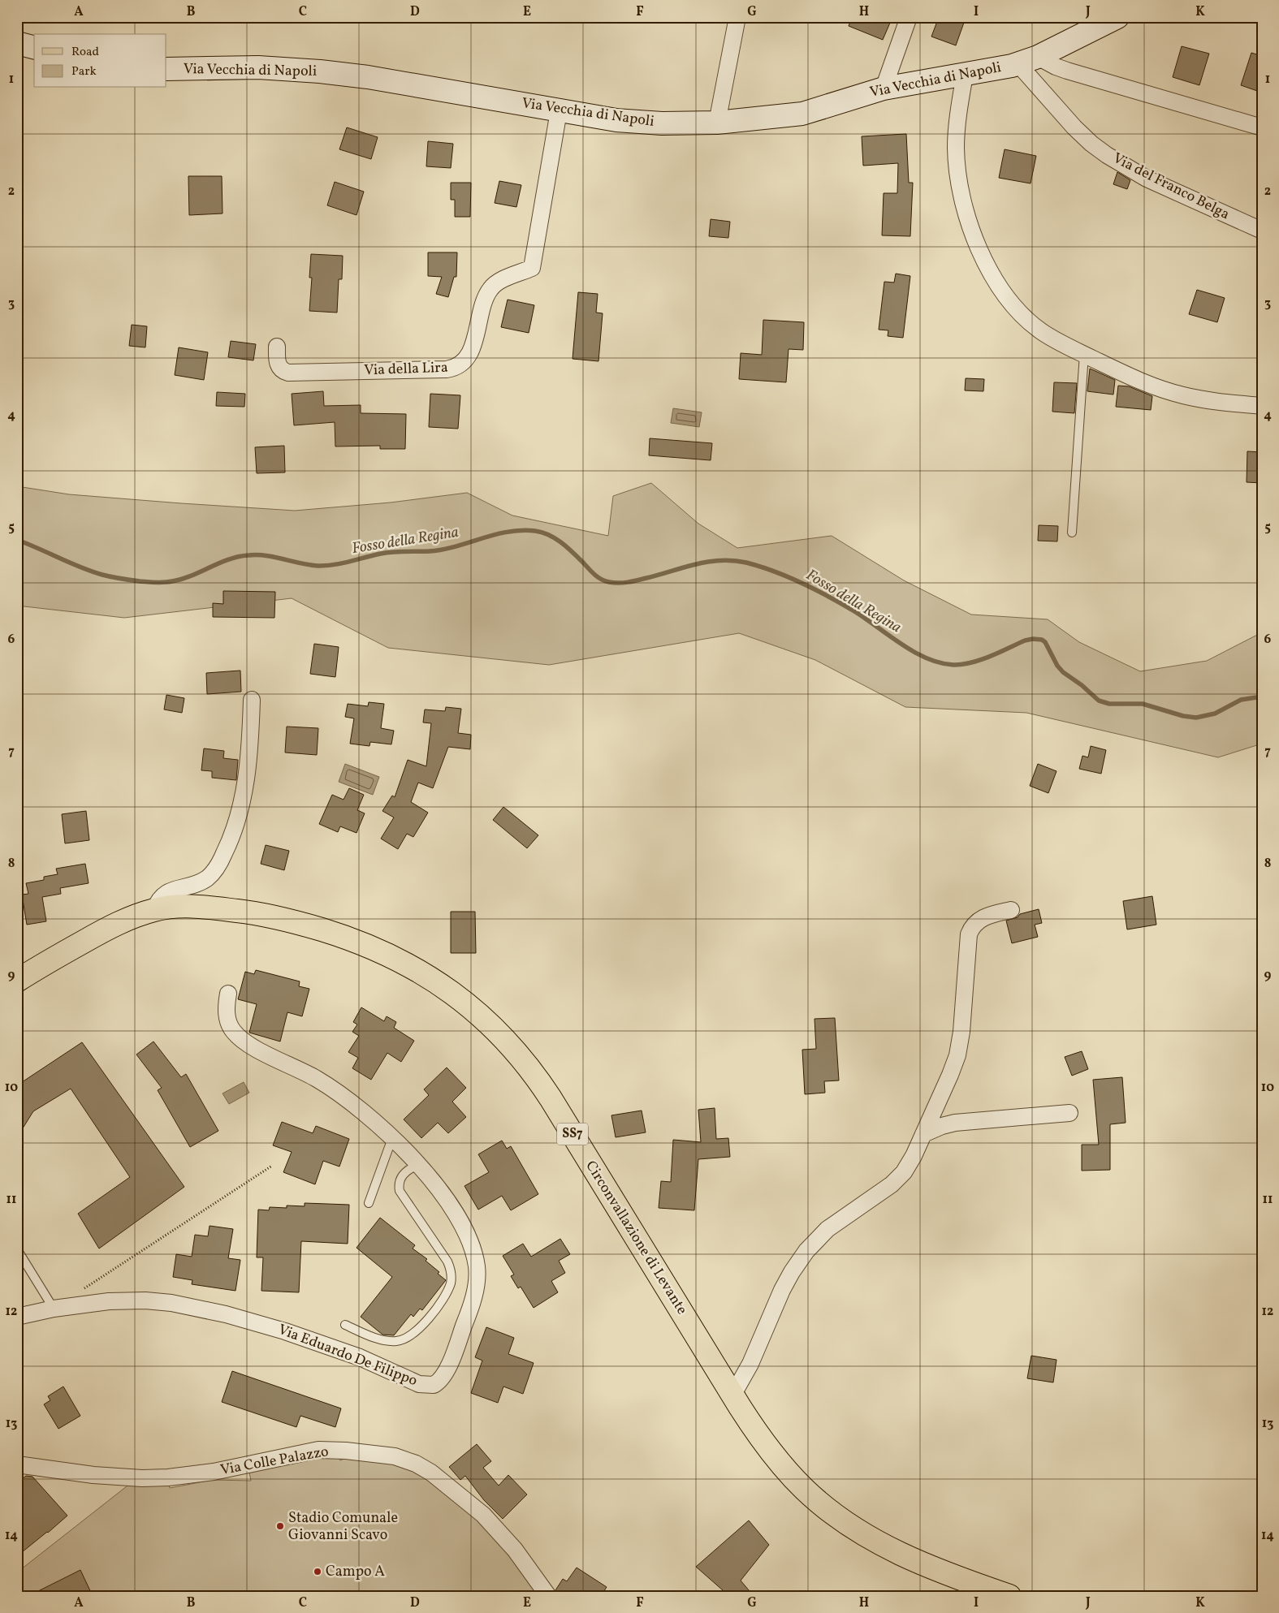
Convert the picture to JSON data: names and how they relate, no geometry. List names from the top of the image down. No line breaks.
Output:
{"streets":{"main road":["SS7","Circonvallazione di Levante"],"street":["Via Vecchia di Napoli","Via del Franco Belga","Via della Lira","Via Eduardo De Filippo","Via Colle Palazzo"]},"crossings":[["Via Vecchia di Napoli","Via del Franco Belga"],["Via Vecchia di Napoli","Via della Lira"]],"water":["Fosso della Regina"],"places":["Stadio Comunale Giovanni Scavo","Campo A"],"legend":["Road","Park"],"grid":{"columns":["A","B","C","D","E","F","G","H","I","J","K"],"rows":["1","2","3","4","5","6","7","8","9","10","11","12","13","14"]}}
